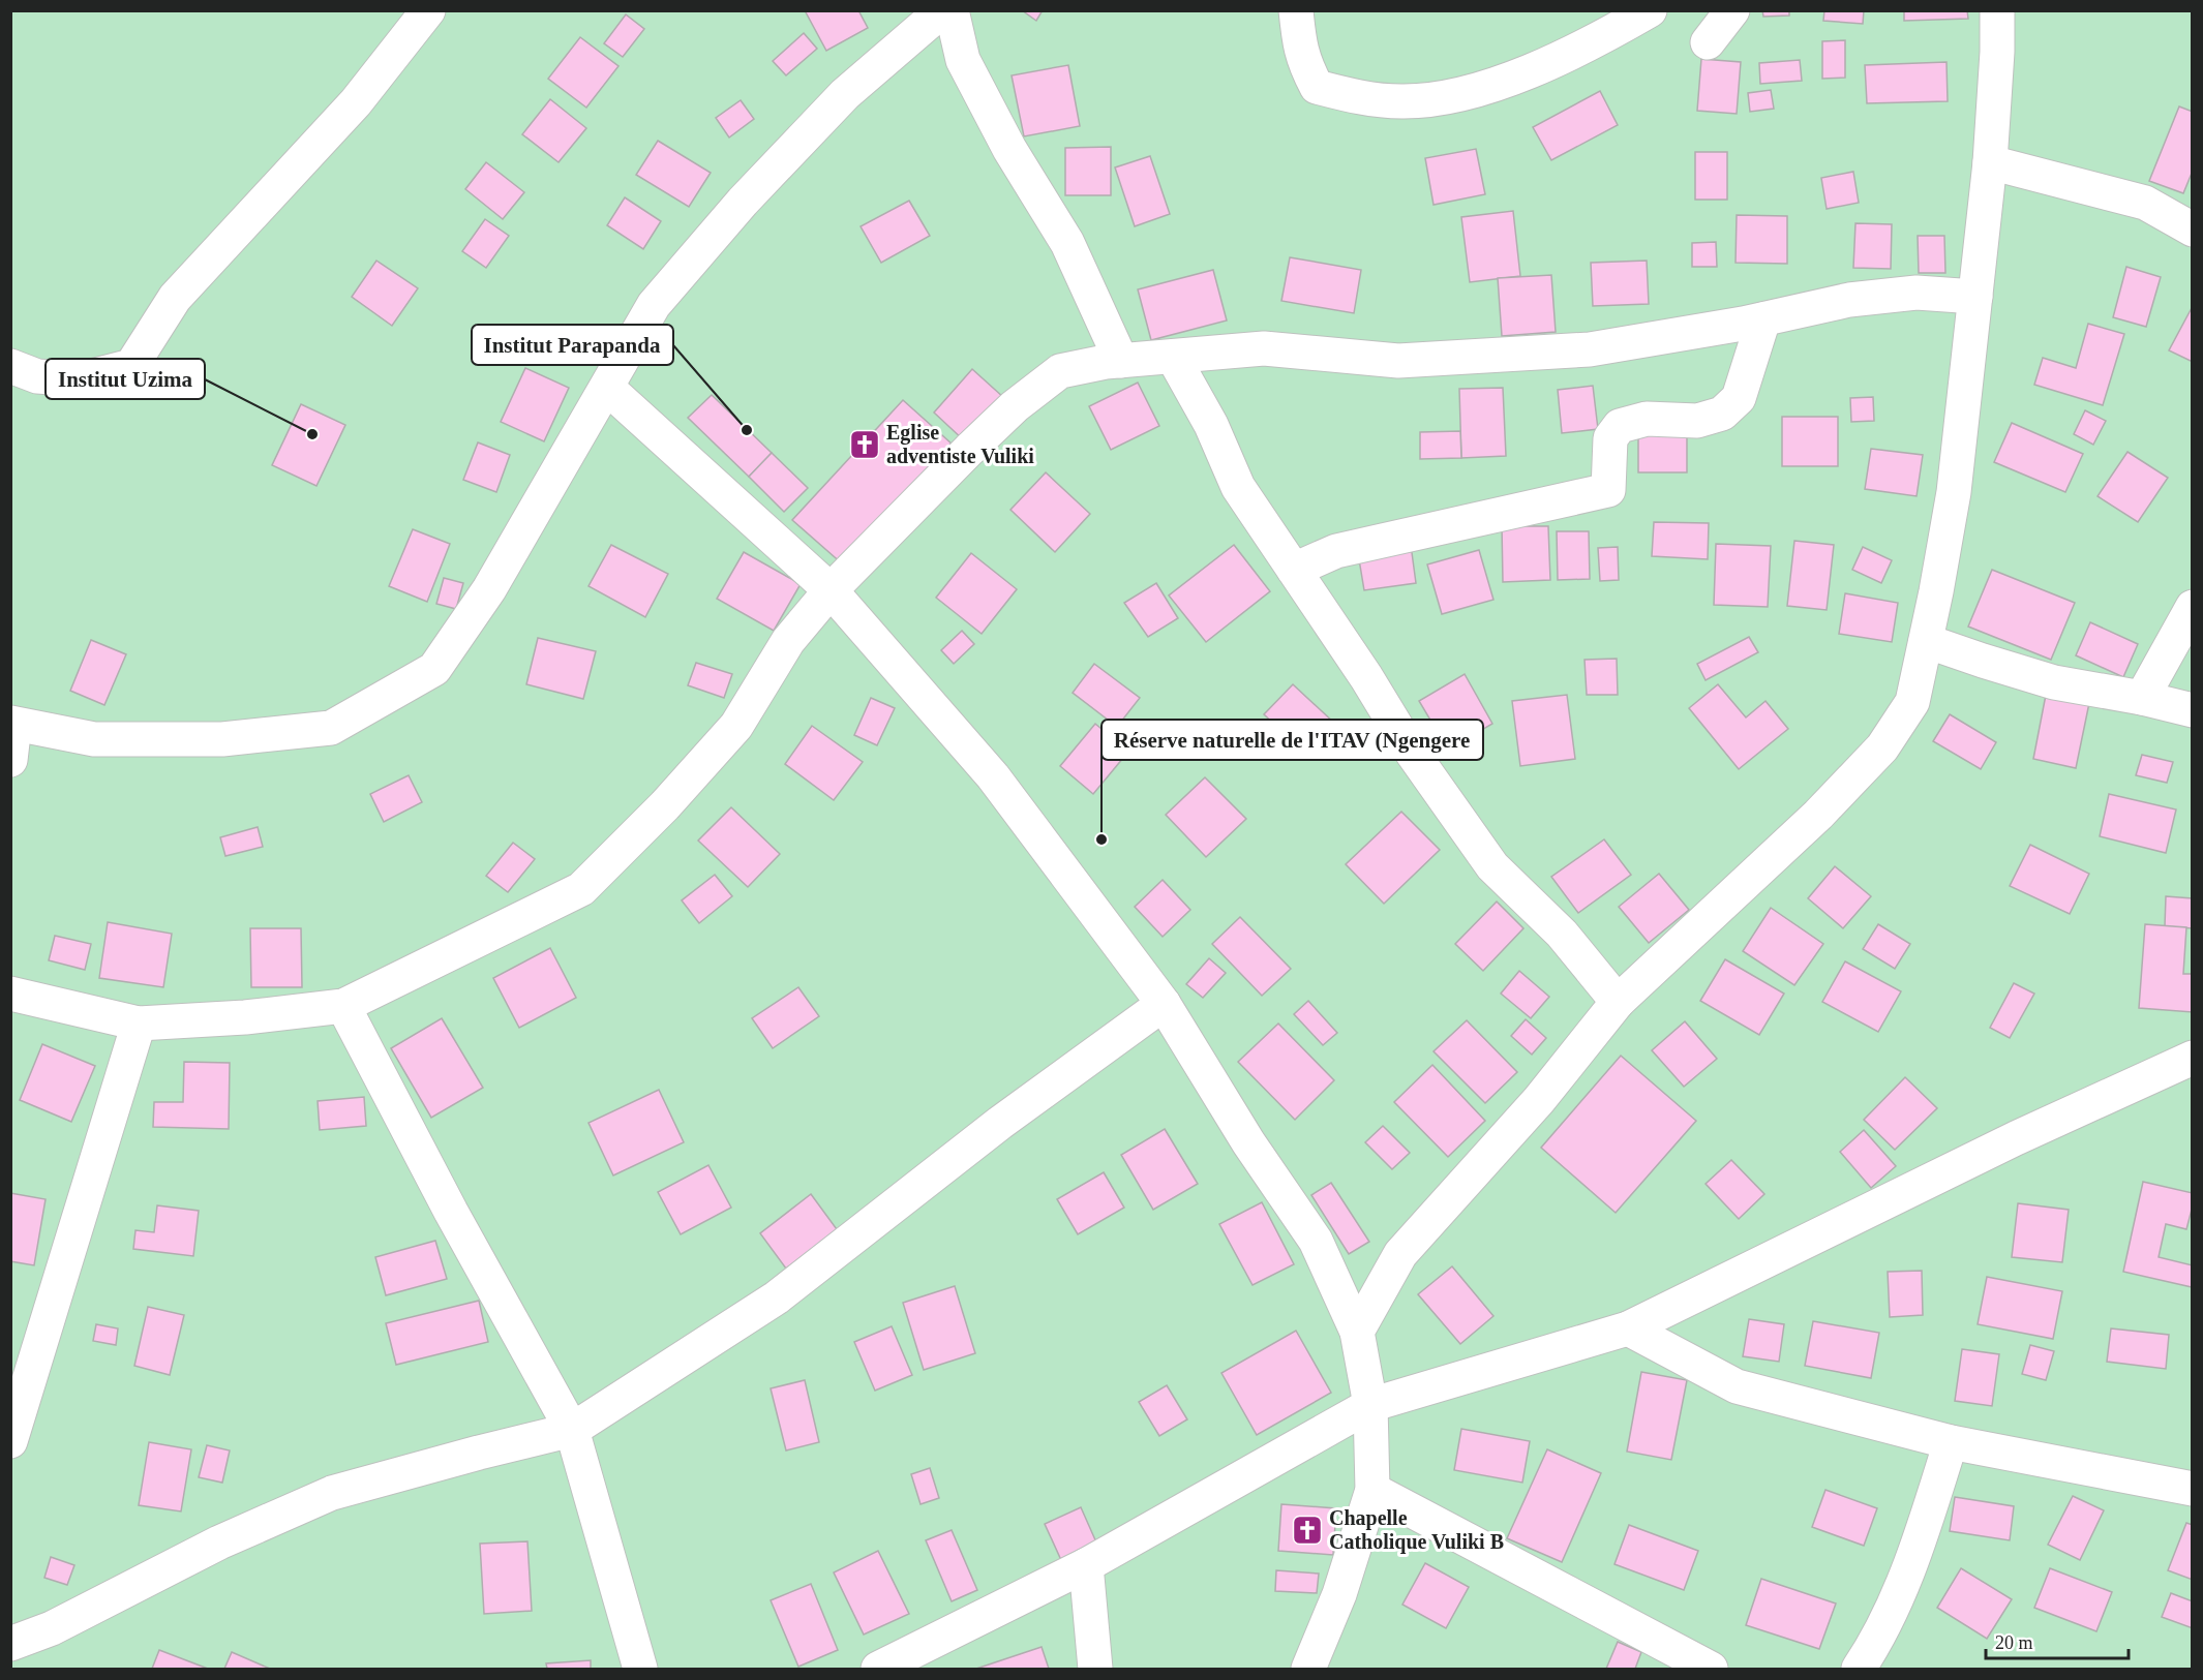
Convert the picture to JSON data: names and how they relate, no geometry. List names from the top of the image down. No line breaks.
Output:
{"places":{"other":["Institut Parapanda","Institut Uzima","Réserve naturelle de l'ITAV (Ngengere"],"church":["Eglise adventiste Vuliki","Chapelle Catholique Vuliki B"]},"scale_bar":"20 m"}
